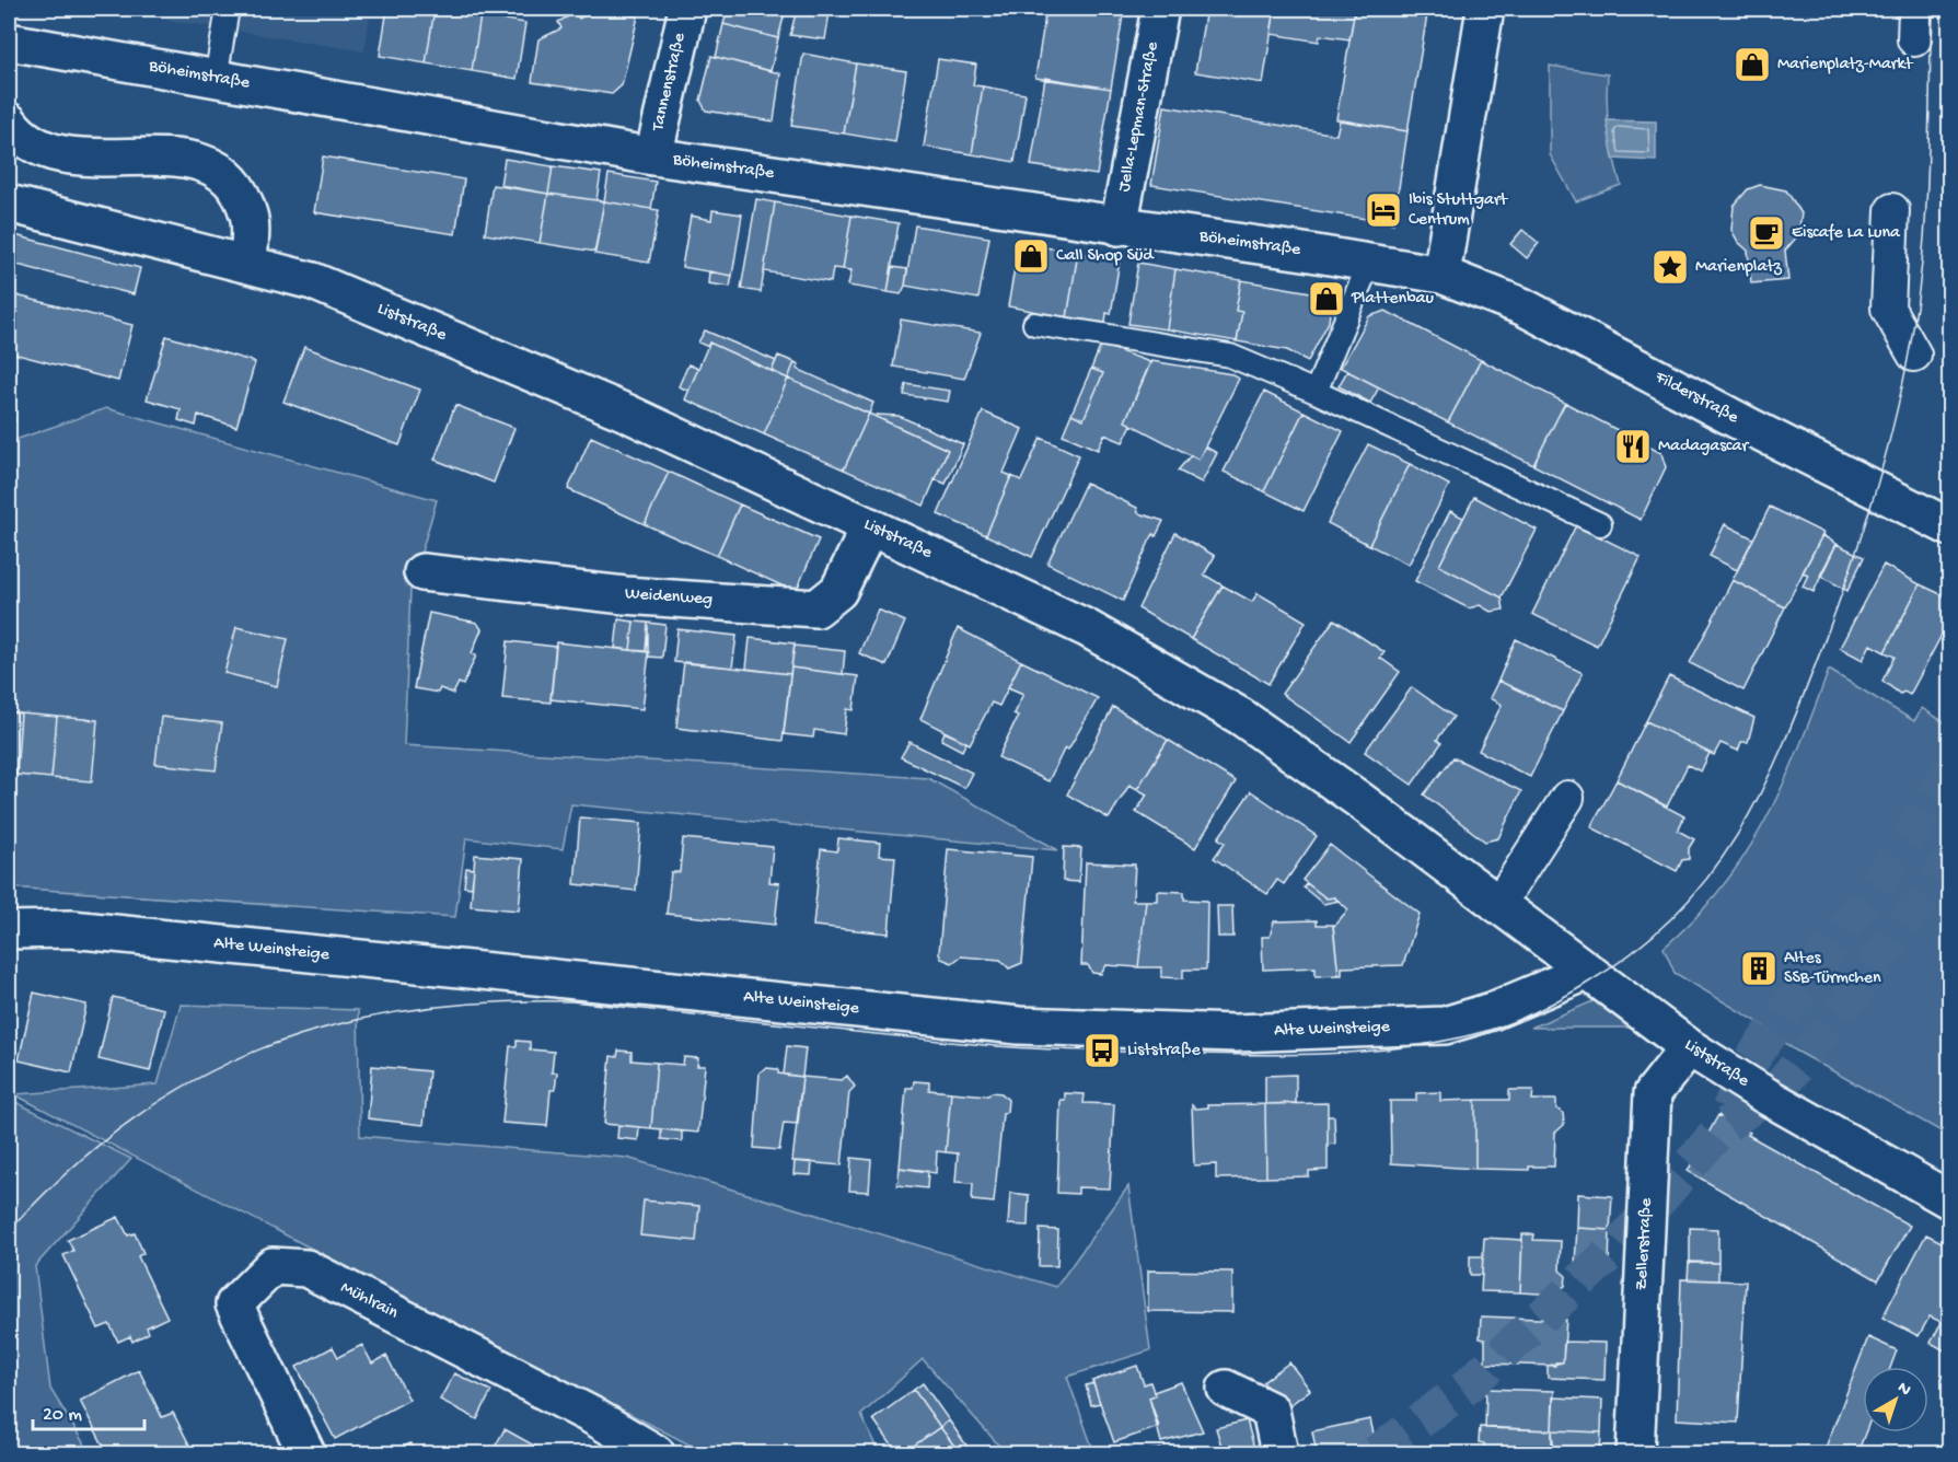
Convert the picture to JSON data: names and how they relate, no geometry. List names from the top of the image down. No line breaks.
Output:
{"streets":{"street":["Böheimstraße","Tannenstraße","Jella-Lepman-Straße","Liststraße","Filderstraße","Weidenweg","Alte Weinsteige","Zellerstraße","Mühlrain"]},"crossings":[["Böheimstraße","Tannenstraße"],["Böheimstraße","Jella-Lepman-Straße"],["Böheimstraße","Filderstraße"],["Liststraße","Weidenweg"],["Liststraße","Alte Weinsteige"],["Liststraße","Zellerstraße"]],"places":{"shop":["Marienplatz-Markt","Call Shop Süd","Plattenbau"],"hotel":["Ibis Stuttgart Centrum"],"cafe":["Eiscafe La Luna"],"place":["Marienplatz"],"restaurant":["Madagascar"],"building":["Altes SSB-Türmchen"],"bus stop":["Liststraße"]},"scale_bar":"20 m","north":"top right"}
